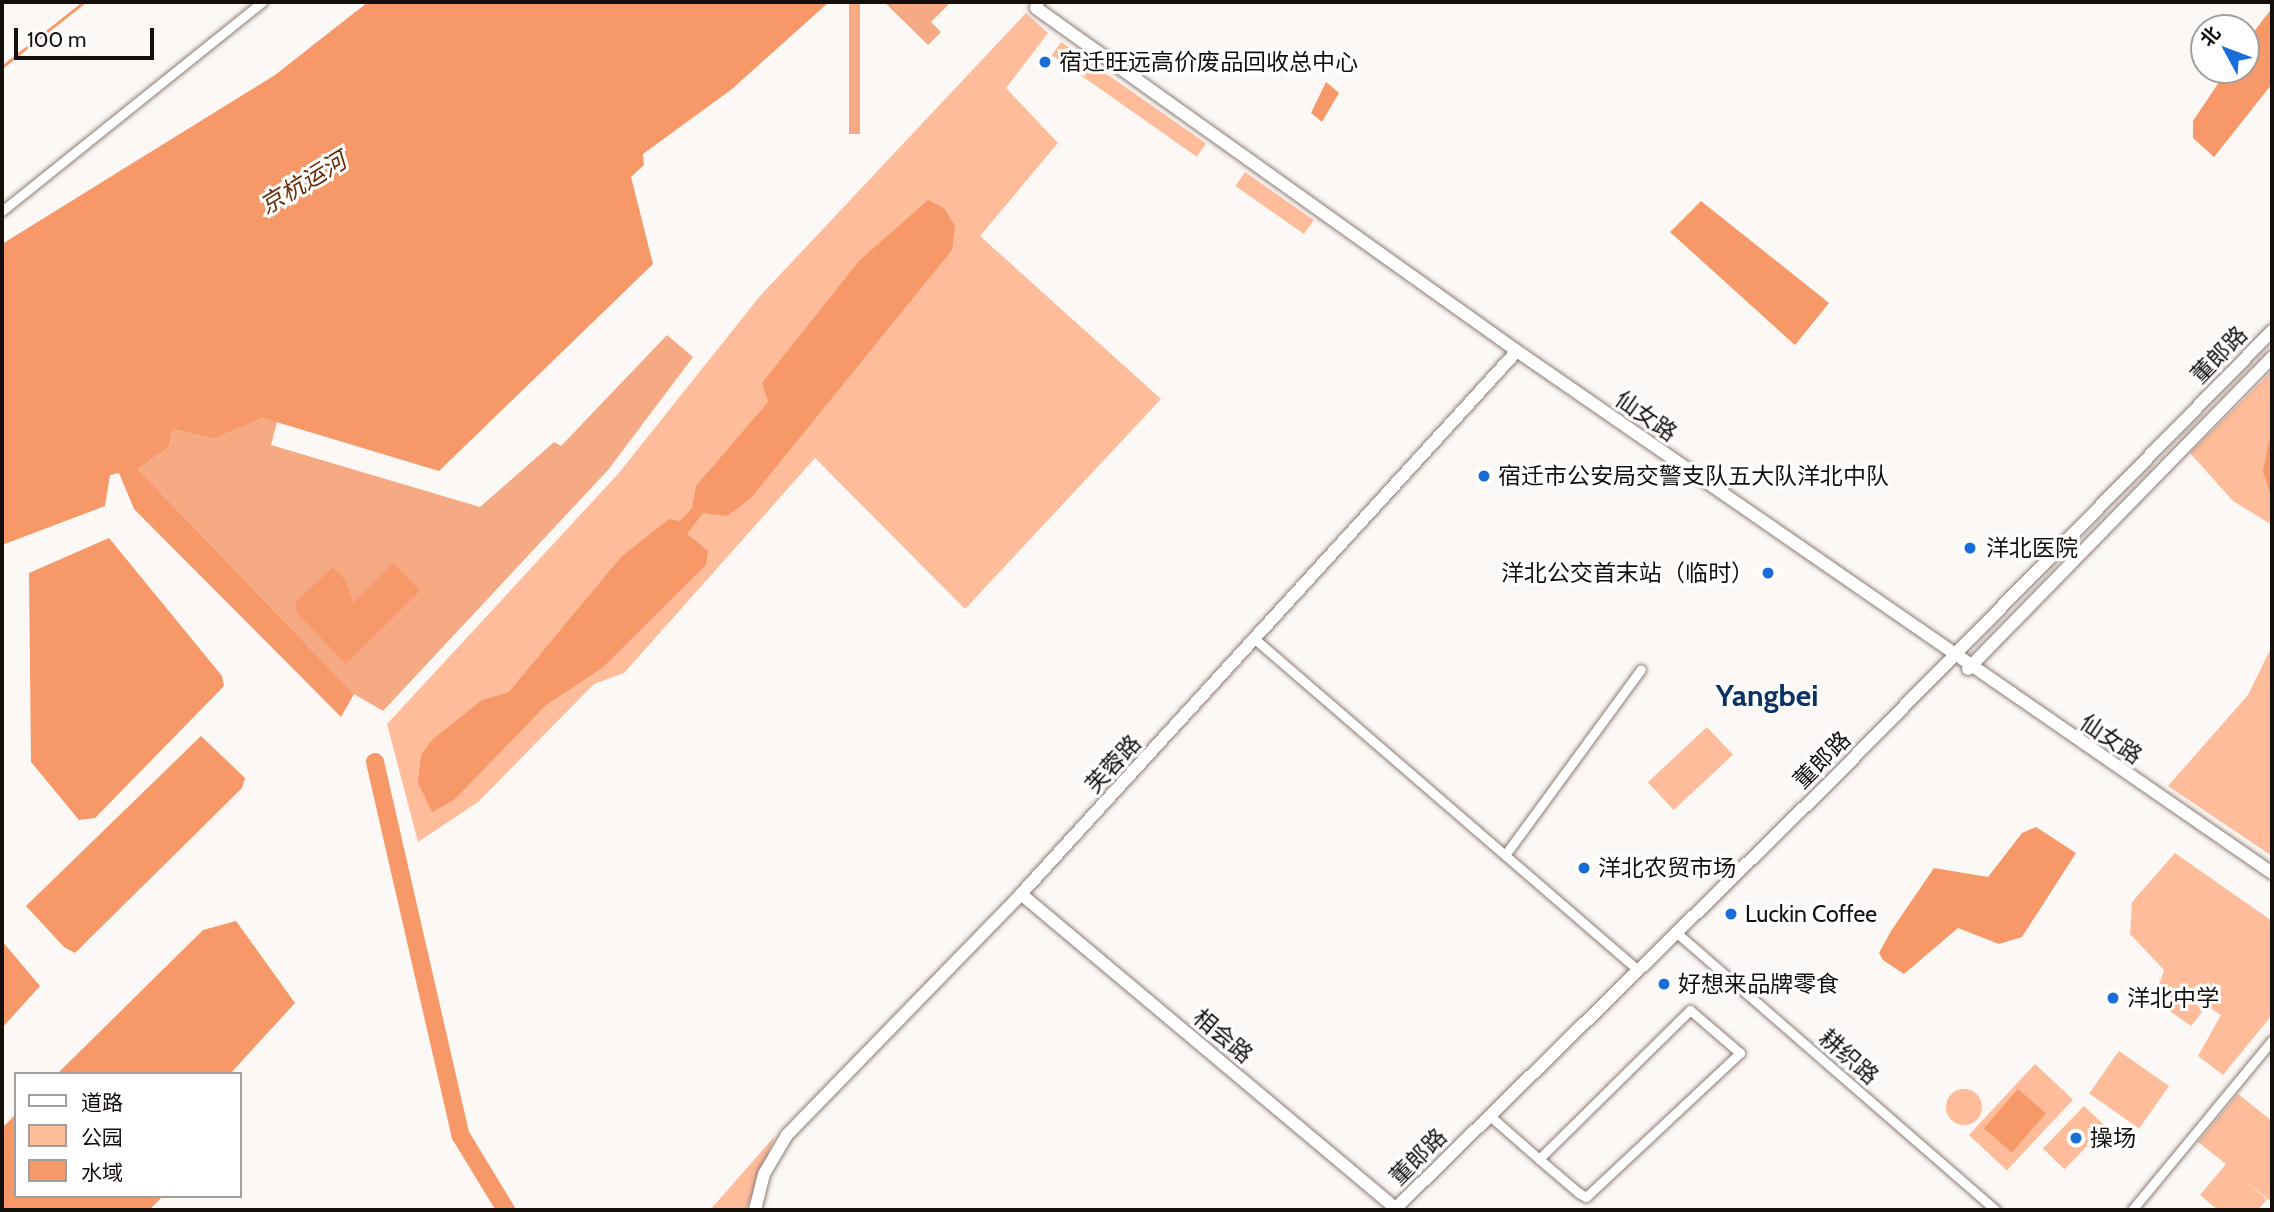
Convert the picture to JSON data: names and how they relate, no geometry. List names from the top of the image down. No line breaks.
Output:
{"streets":{"street":["董郎路","仙女路","芙蓉路","相会路","耕织路"]},"crossings":[["董郎路","仙女路"],["董郎路","相会路"],["董郎路","耕织路"],["仙女路","芙蓉路"],["芙蓉路","相会路"]],"districts":["Yangbei"],"water":["京杭运河"],"places":["宿迁旺远高价废品回收总中心","宿迁市公安局交警支队五大队洋北中队","洋北医院","洋北公交首末站（临时）","洋北农贸市场","Luckin Coffee","好想来品牌零食","洋北中学","操场"],"legend":["道路","公园","水域"],"scale_bar":"100 m","north":"top left"}
